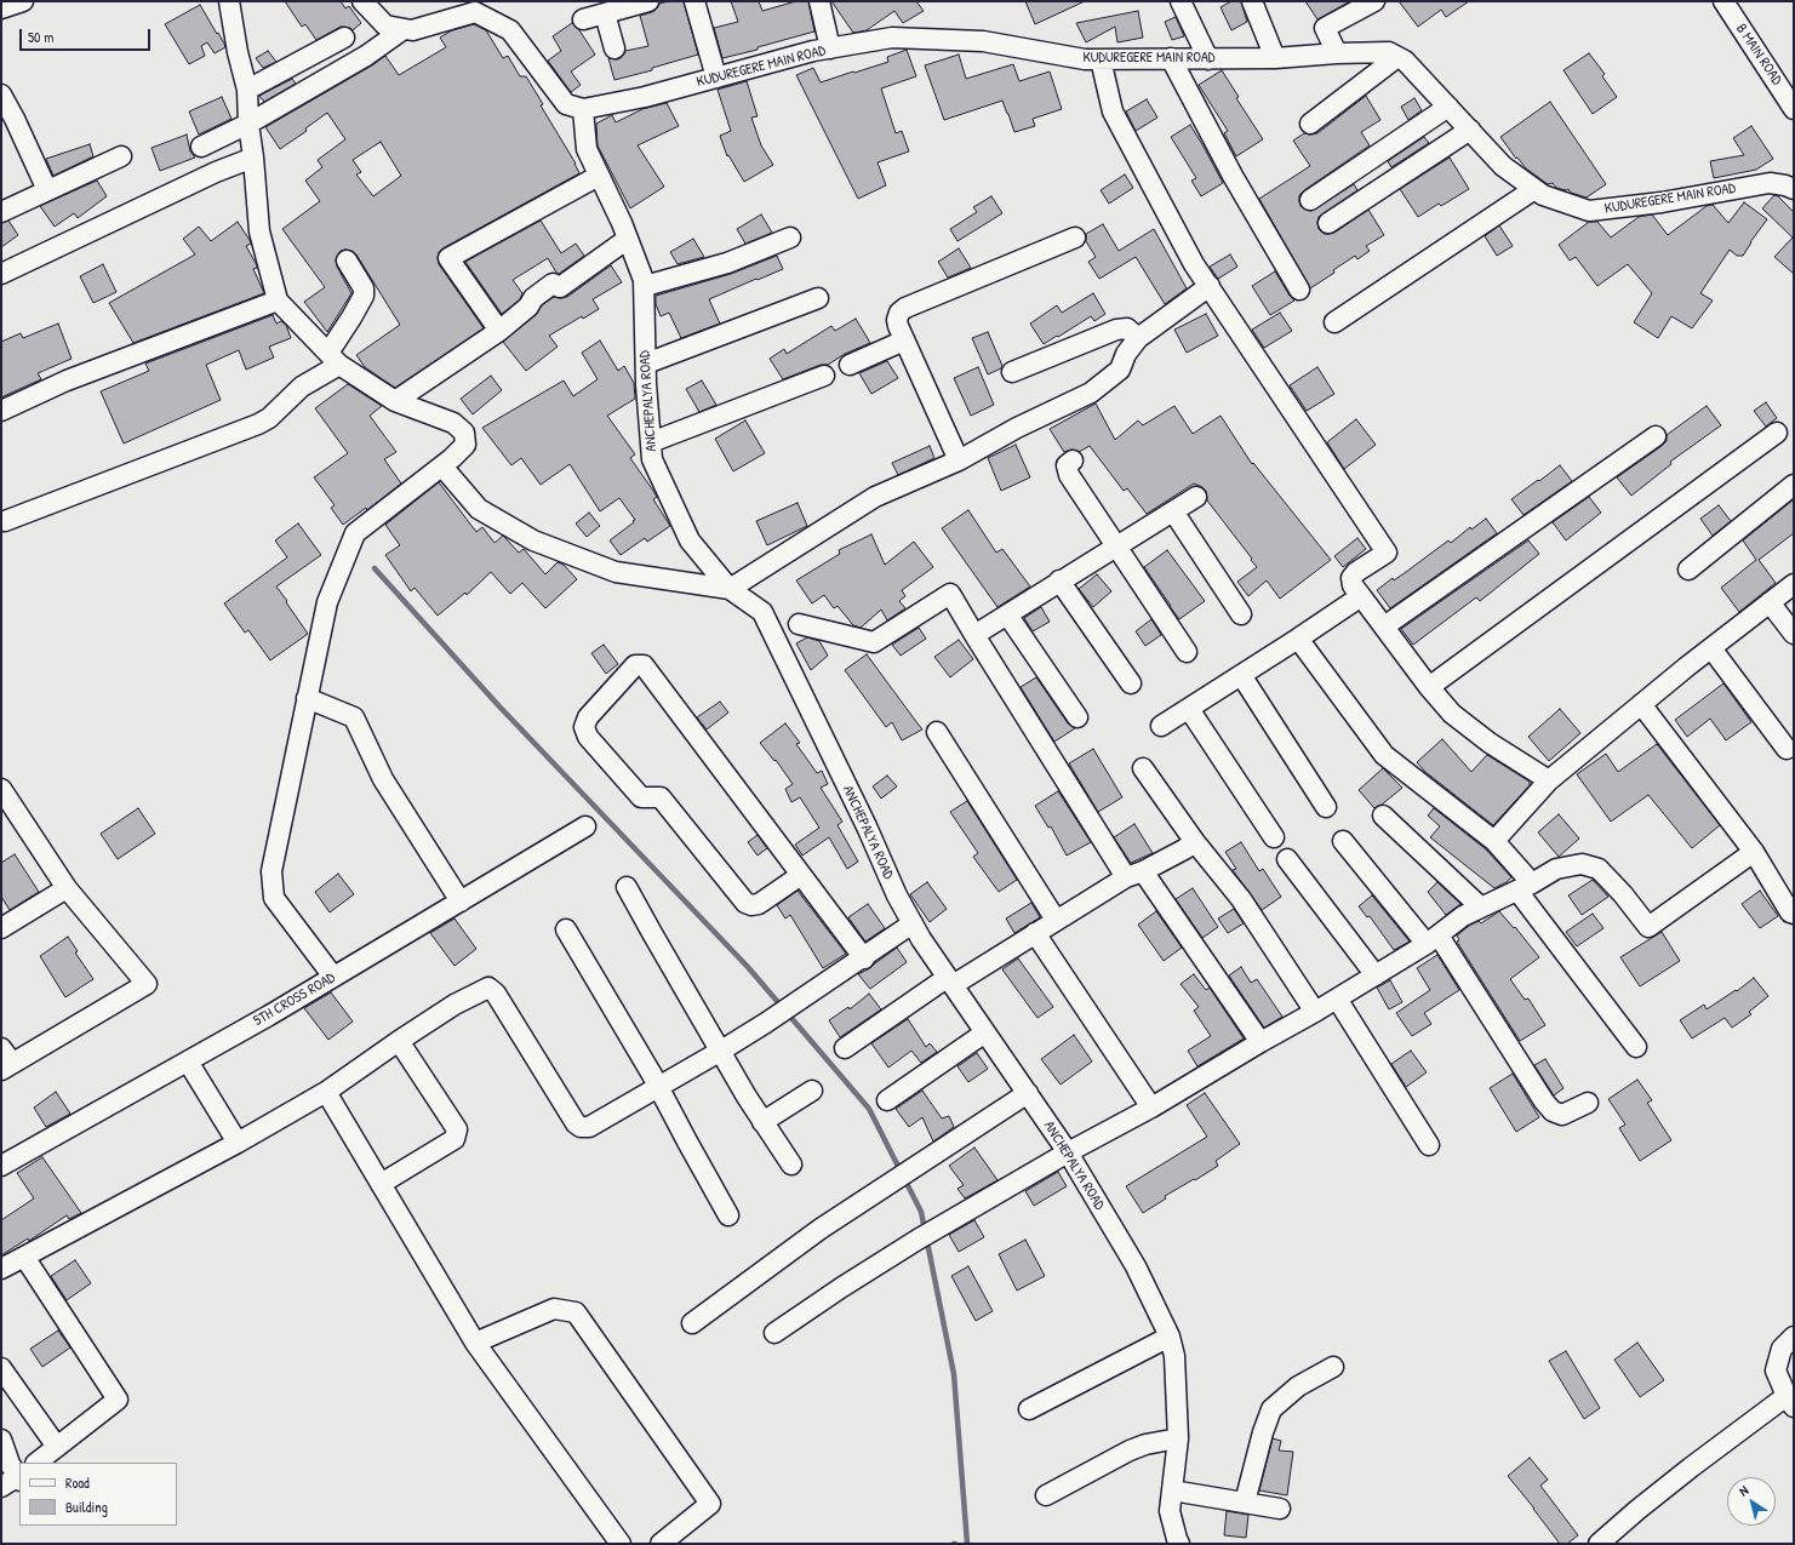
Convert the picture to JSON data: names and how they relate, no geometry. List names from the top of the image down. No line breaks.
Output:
{"streets":{"street":["B MAIN ROAD","KUDUREGERE MAIN ROAD","ANCHEPALYA ROAD","5TH CROSS ROAD"]},"crossings":[["KUDUREGERE MAIN ROAD","ANCHEPALYA ROAD"]],"legend":["Road","Building"],"scale_bar":"50 m","north":"top left"}
